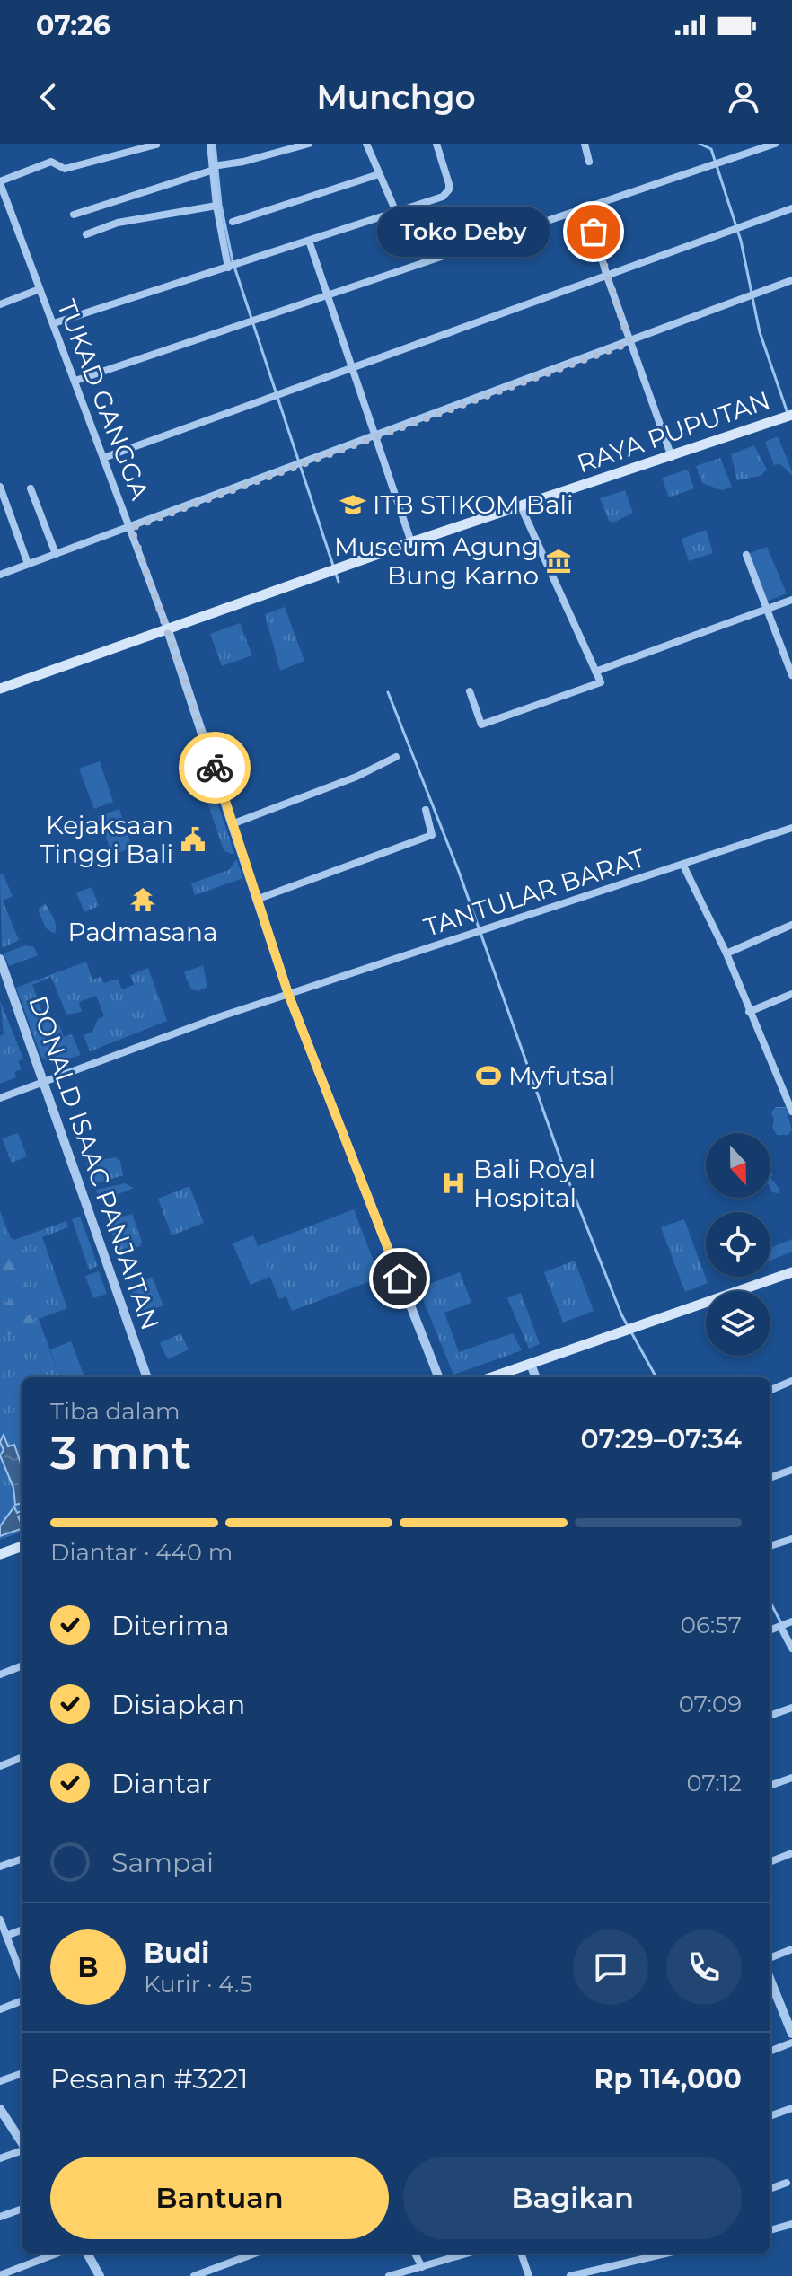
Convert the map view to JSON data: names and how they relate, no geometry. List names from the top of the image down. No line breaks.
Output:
{"streets":{"main road":["RAYA PUPUTAN"],"street":["TUKAD GANGGA","TANTULAR BARAT","DONALD ISAAC PANJAITAN"]},"crossings":[["TUKAD GANGGA","RAYA PUPUTAN"],["TANTULAR BARAT","DONALD ISAAC PANJAITAN"]],"places":{"other":["Toko Deby"],"school or university":["ITB STIKOM Bali"],"museum":["Museum Agung Bung Karno"],"public building":["Kejaksaan Tinggi Bali"],"temple":["Padmasana"],"sports":["Myfutsal"],"hospital":["Bali Royal Hospital"]},"north":"bottom","page":{"status":"07:26","header":"Munchgo","bubble":"Toko Deby","heading":["3 mnt","Tiba dalam","07:29–07:34"],"panel":["Budi","Kurir · 4.5","Pesanan #3221","Rp 114,000"],"bar":"Diantar · 440 m","list":[["Diterima","06:57"],["Disiapkan","07:09"],["Diantar","07:12"],"Sampai"],"round":"B","buttons":["Bantuan","Bagikan"]}}
